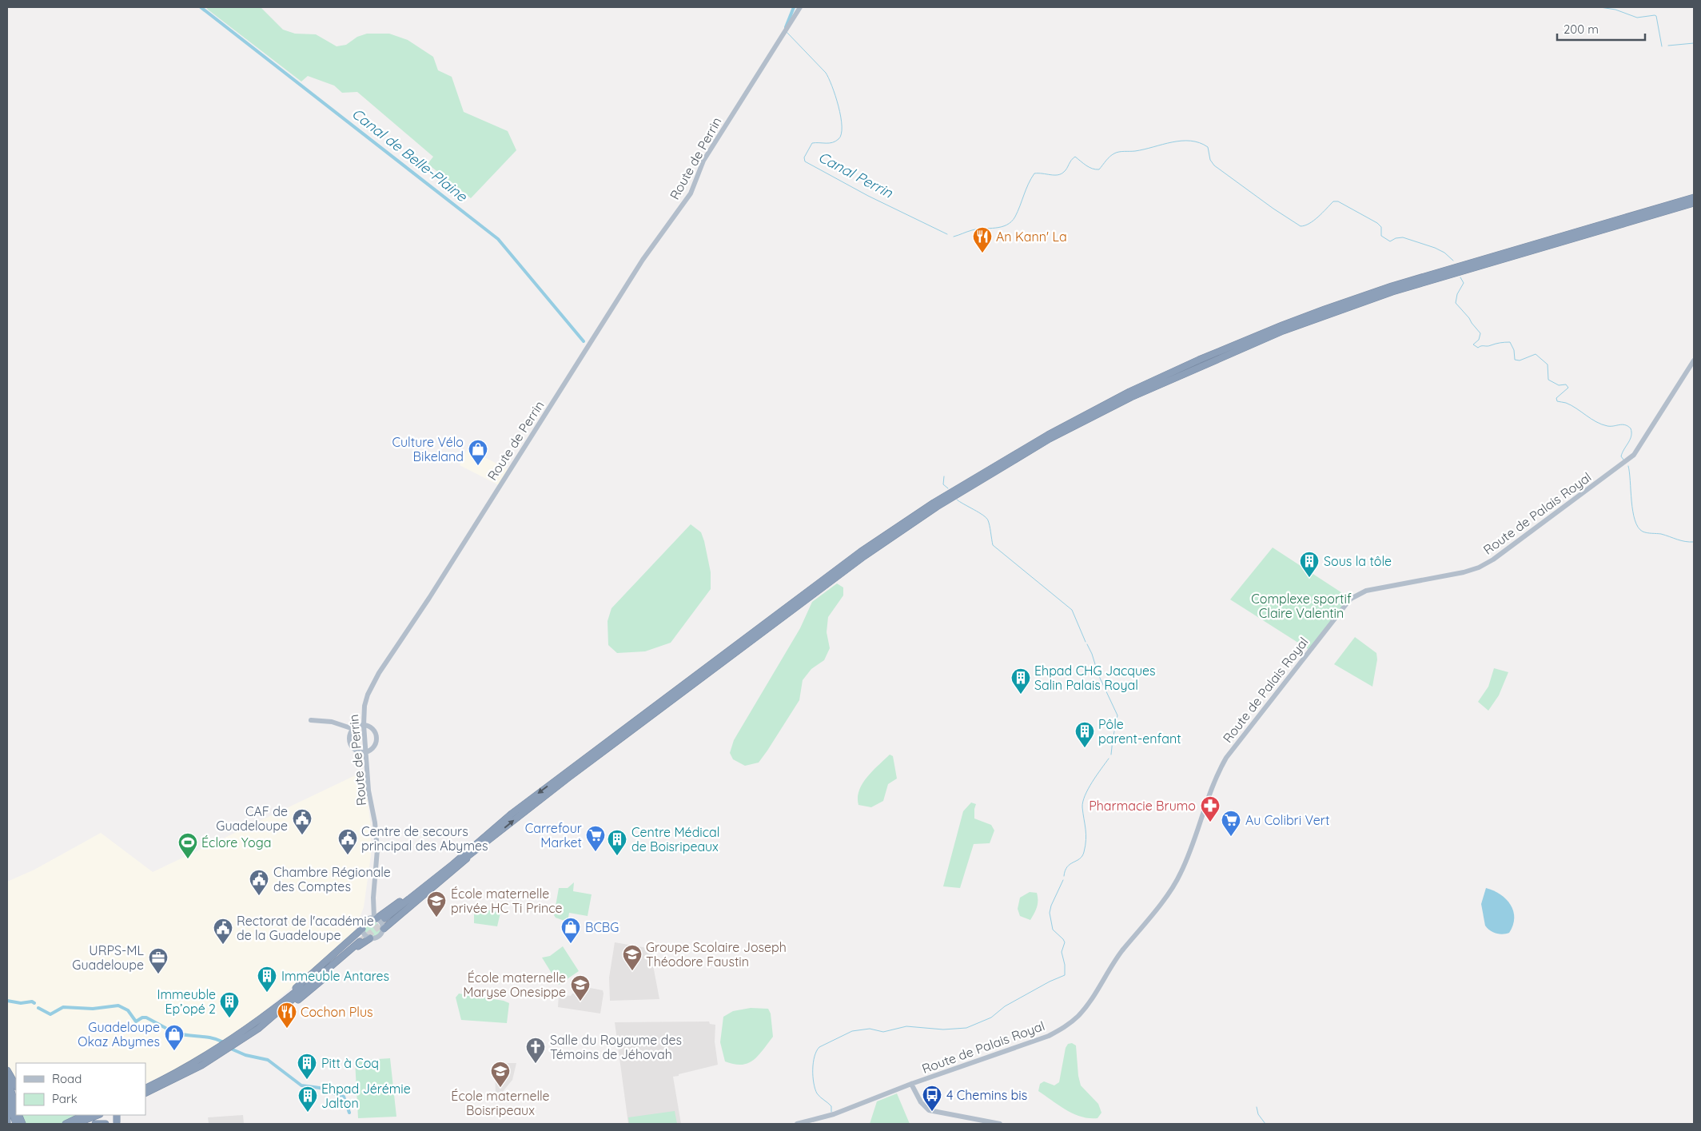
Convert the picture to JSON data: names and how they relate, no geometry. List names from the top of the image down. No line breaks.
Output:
{"streets":{"main road":["Route de Perrin","Route de Palais Royal"]},"water":["Canal de Belle-Plaine","Canal Perrin"],"parks":["Complexe sportif Claire Valentin"],"places":{"restaurant":["An Kann' La","Cochon Plus"],"shop":["Culture Vélo Bikeland","BCBG","Guadeloupe Okaz Abymes"],"building":["Sous la tôle","Ehpad CHG Jacques Salin Palais Royal","Pôle parent-enfant","Centre Médical de Boisripeaux","Immeuble Antares","Immeuble Ep’opé 2","Pitt à Coq","Ehpad Jérémie Jalton"],"pharmacy":["Pharmacie Brumo"],"public building":["CAF de Guadeloupe","Centre de secours principal des Abymes","Chambre Régionale des Comptes","Rectorat de l'académie de la Guadeloupe"],"supermarket":["Au Colibri Vert","Carrefour Market"],"sports":["Éclore Yoga"],"school or university":["École maternelle privée HC Ti Prince","Groupe Scolaire Joseph Théodore Faustin","École maternelle Maryse Onesippe","École maternelle Boisripeaux"],"office":["URPS-ML Guadeloupe"],"church":["Salle du Royaume des Témoins de Jéhovah"],"bus stop":["4 Chemins bis"]},"legend":["Road","Park"],"scale_bar":"200 m"}
